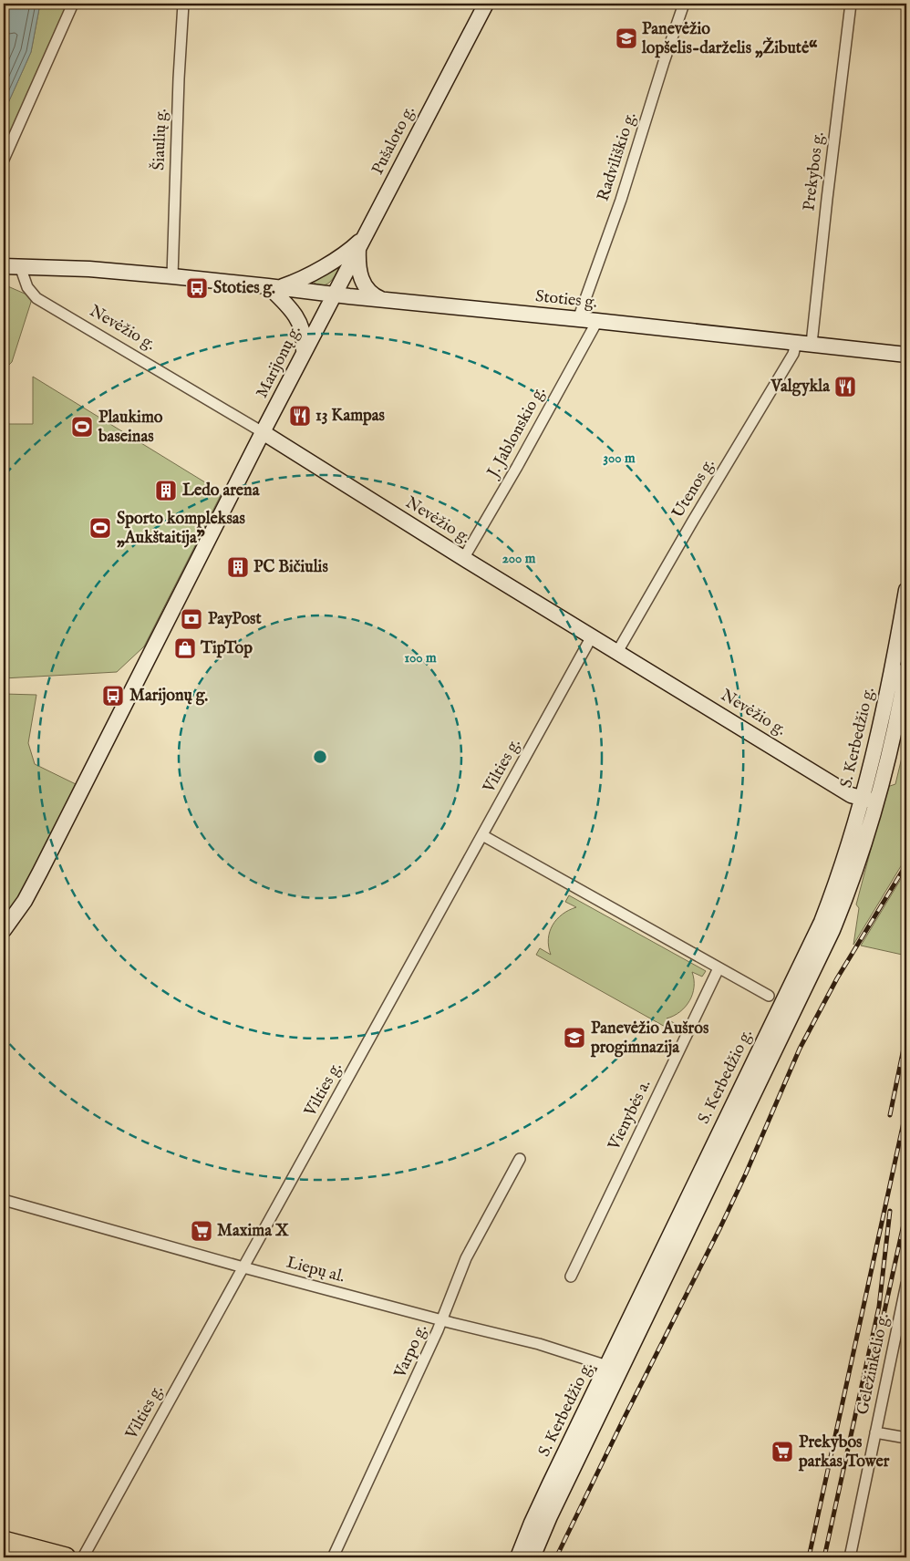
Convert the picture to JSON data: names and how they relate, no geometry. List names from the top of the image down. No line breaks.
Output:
{"streets":{"main road":["Pušaloto g.","Stoties g.","Nevėžio g.","Marijonų g.","S. Kerbedžio g."],"street":["Šiaulių g.","Radviliškio g.","Prekybos g.","J. Jablonskio g.","Utenos g.","Vilties g.","Vienybės a.","Liepų al.","Varpo g.","Geležinkelio g."]},"crossings":[["Šiaulių g.","Stoties g."],["Pušaloto g.","Stoties g."],["Pušaloto g.","Marijonų g."],["Radviliškio g.","Stoties g."],["Prekybos g.","Stoties g."],["Stoties g.","Nevėžio g."],["Stoties g.","Marijonų g."],["Stoties g.","J. Jablonskio g."],["Stoties g.","Utenos g."],["Nevėžio g.","Marijonų g."],["Nevėžio g.","J. Jablonskio g."],["Nevėžio g.","Utenos g."],["Nevėžio g.","S. Kerbedžio g."],["Nevėžio g.","Vilties g."],["S. Kerbedžio g.","Liepų al."],["Vilties g.","Liepų al."],["Liepų al.","Varpo g."]],"places":{"school or university":["Panevėžio lopšelis-darželis „Žibutė“","Panevėžio Aušros progimnazija"],"bus stop":["Stoties g.","Marijonų g."],"restaurant":["Valgykla","13 Kampas"],"sports":["Plaukimo baseinas","Sporto kompleksas „Aukštaitija”"],"building":["Ledo arena","PC Bičiulis"],"bank":["PayPost"],"shop":["TipTop"],"supermarket":["Maxima X","Prekybos parkas Tower"]},"rings":["300 m","200 m","100 m"]}
